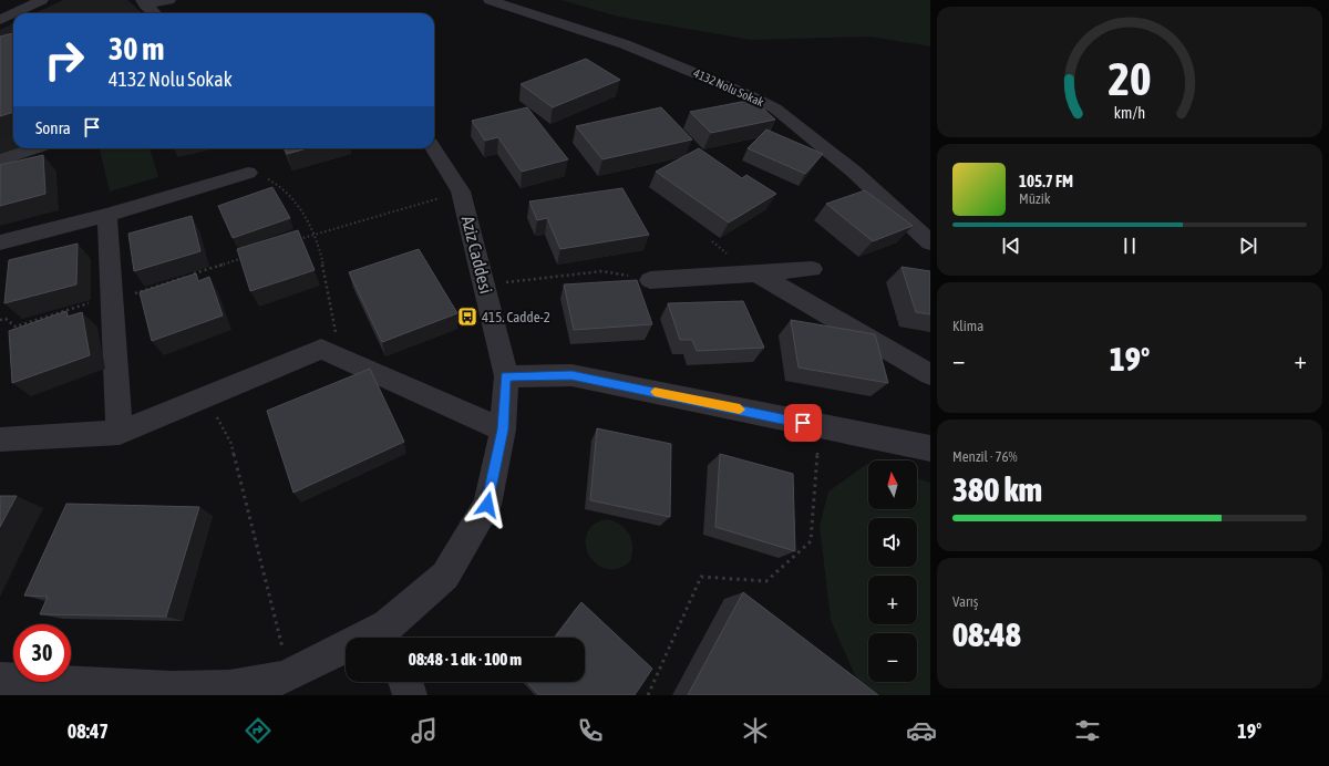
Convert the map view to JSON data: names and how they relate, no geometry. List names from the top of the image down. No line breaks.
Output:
{"streets":{"street":["4132 Nolu Sokak","Aziz Caddesi"]},"places":{"bus stop":["415. Cadde-2"]},"north":"top","page":{"turn":["30 m","4132 Nolu Sokak"],"then":"Sonra","song":["105.7 FM","Müzik"],"tile":["Klima",["Menzil · 76%","380 km"],["Varış","08:48"]],"heat":["−","19°","+"],"map_buttons":["+","−"],"limit":"30","trip":"08:48 · 1 dk · 100 m","tabs":["08:47","19°"],"gauge":["20","km/h"]}}
